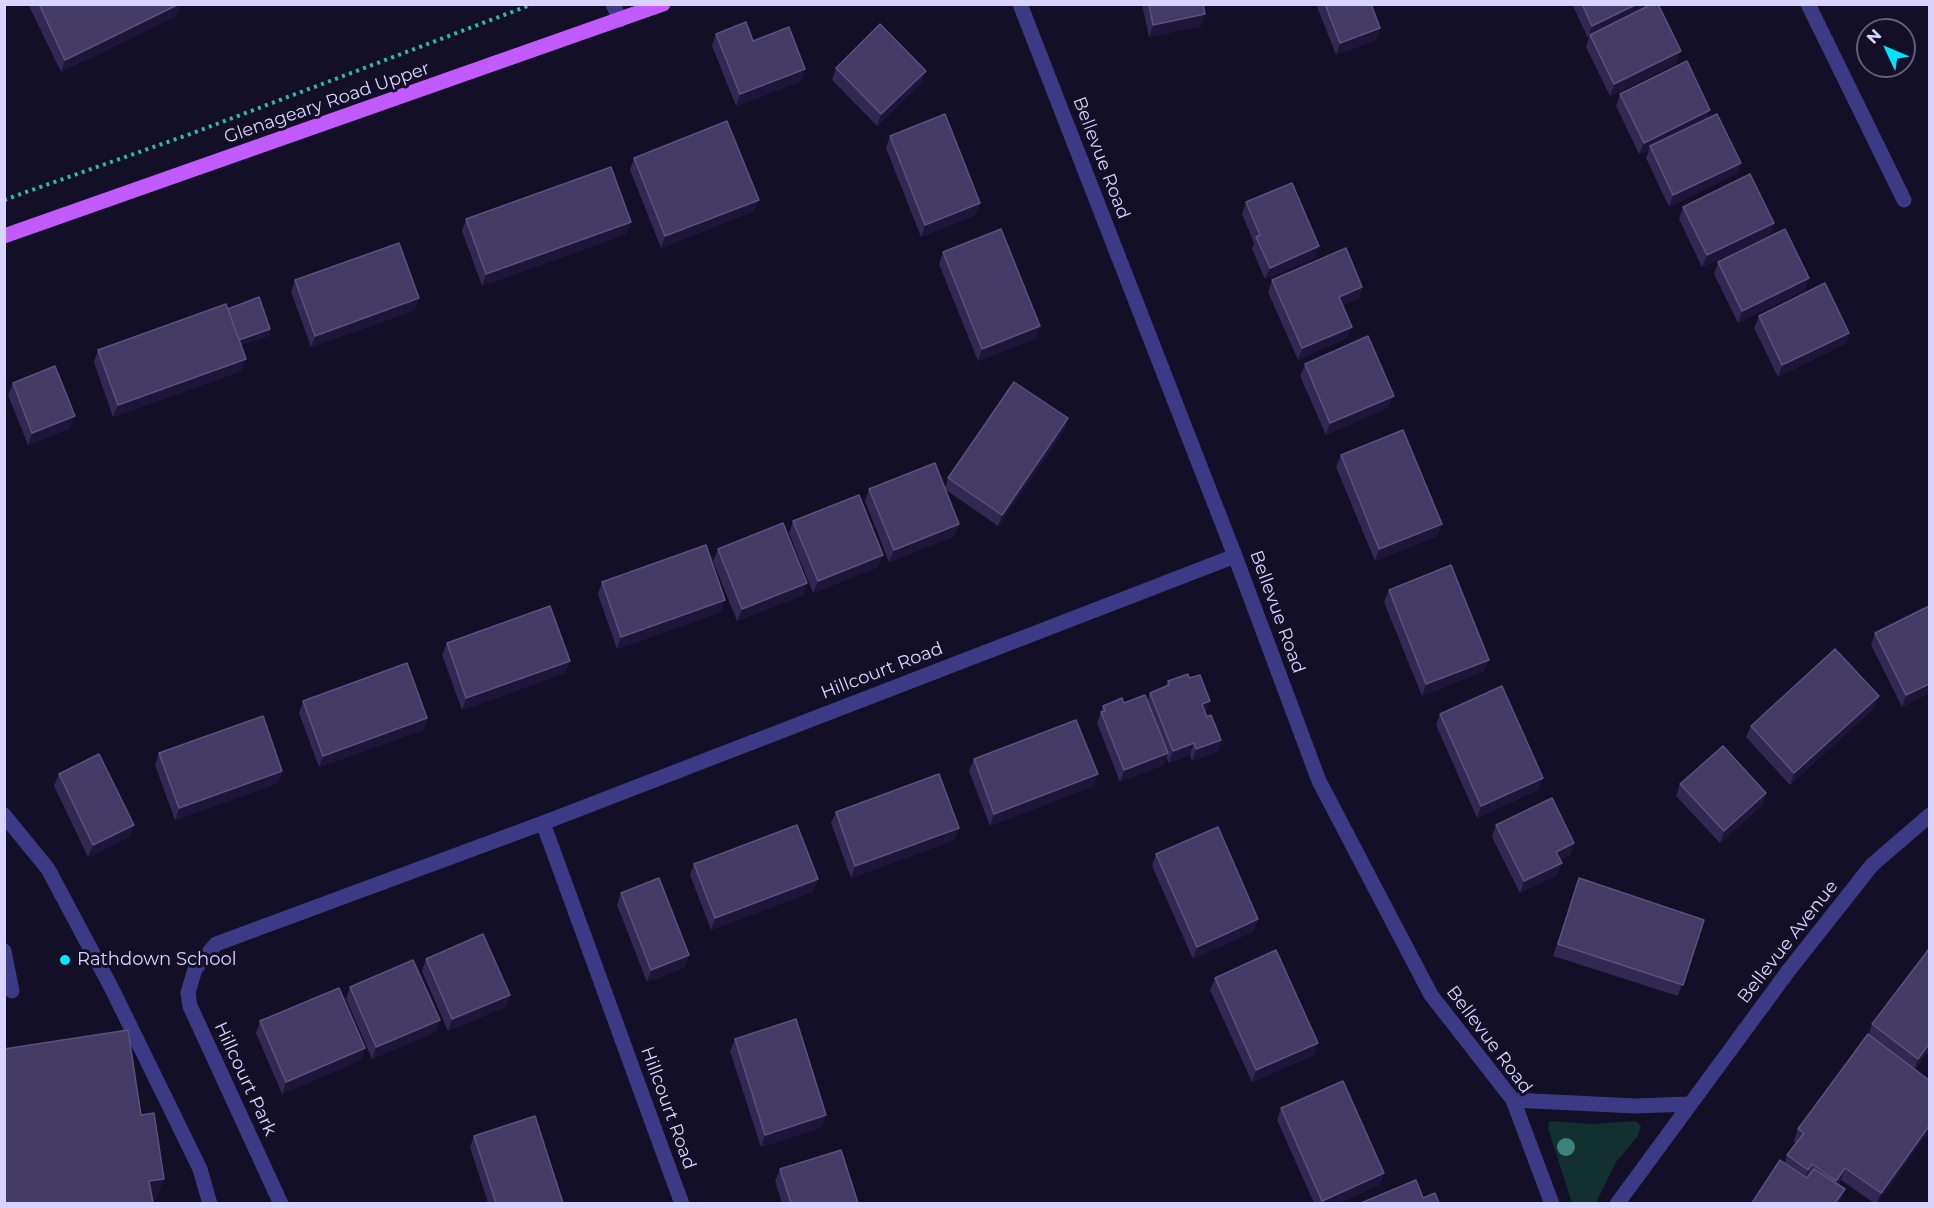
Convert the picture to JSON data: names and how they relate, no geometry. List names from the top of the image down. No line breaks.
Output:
{"streets":{"main road":["Glenageary Road Upper"],"street":["Bellevue Road","Hillcourt Road","Bellevue Avenue","Hillcourt Park"]},"crossings":[["Bellevue Road","Hillcourt Road"],["Hillcourt Road","Hillcourt Park"]],"places":["Rathdown School"],"north":"top left"}
